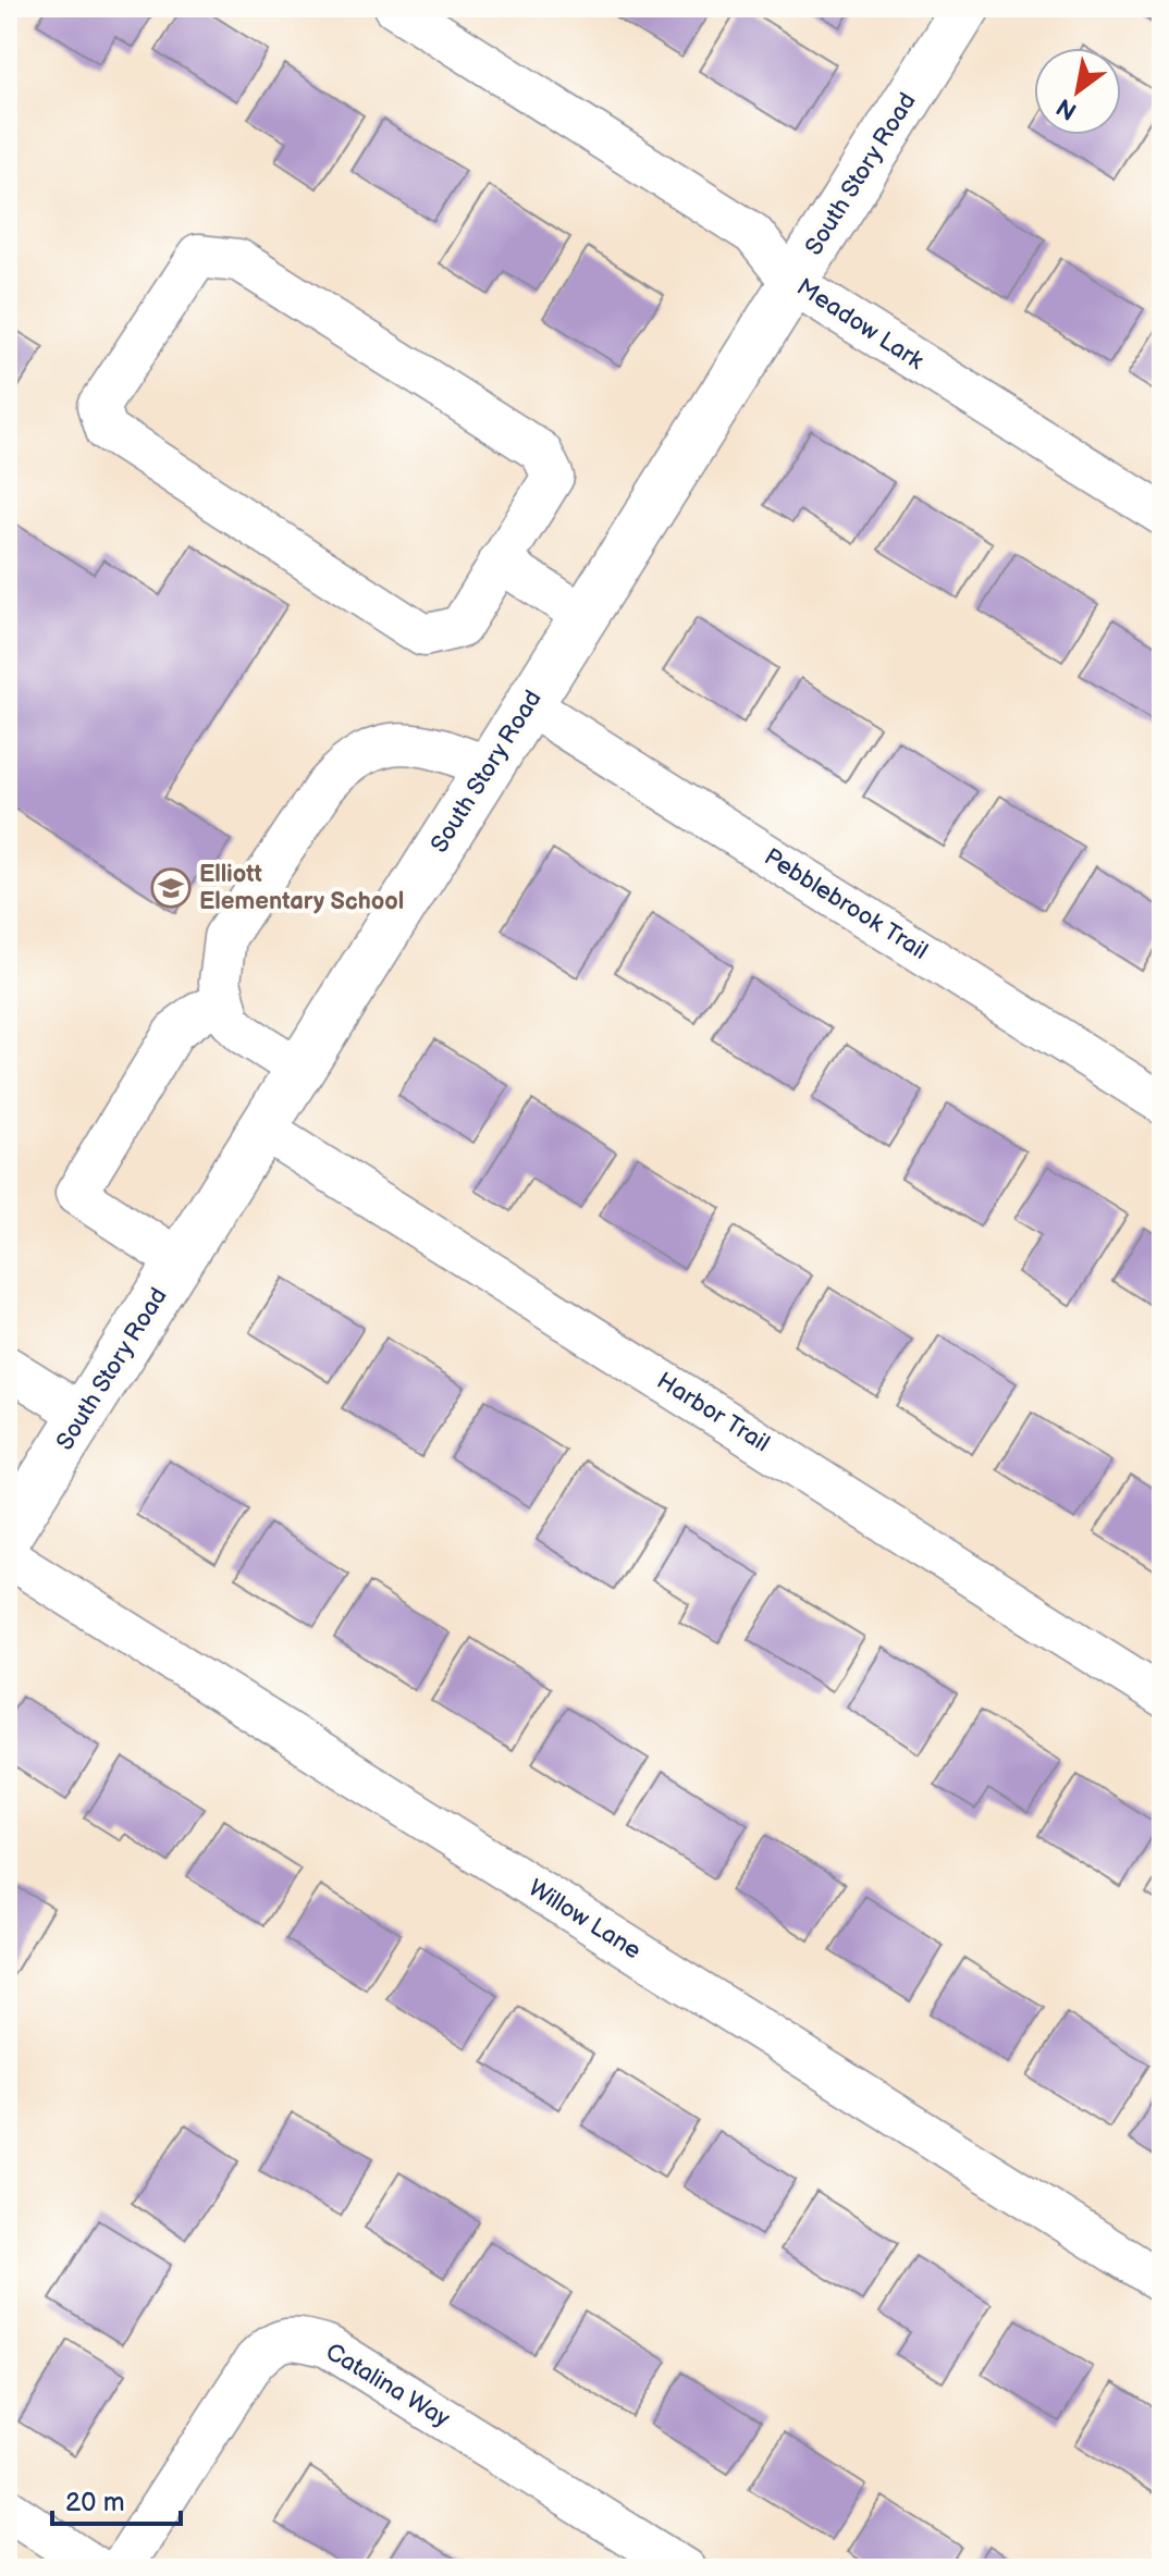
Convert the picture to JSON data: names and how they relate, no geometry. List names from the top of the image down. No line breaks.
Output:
{"streets":{"main road":["South Story Road"],"street":["Meadow Lark","Pebblebrook Trail","Harbor Trail","Willow Lane","Catalina Way"]},"crossings":[["South Story Road","Meadow Lark"],["South Story Road","Pebblebrook Trail"],["South Story Road","Harbor Trail"]],"places":{"school or university":["Elliott Elementary School"]},"scale_bar":"20 m","north":"bottom left"}
